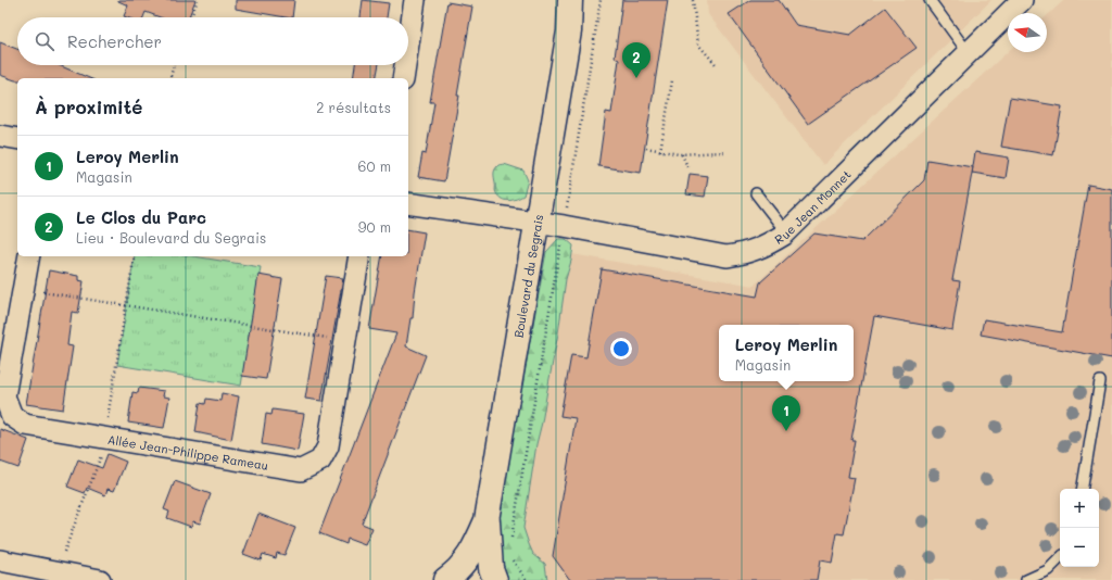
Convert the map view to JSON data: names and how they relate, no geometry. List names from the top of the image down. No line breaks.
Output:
{"streets":{"street":["Rue Jean Monnet","Boulevard du Segrais","Allée Jean-Philippe Rameau"]},"crossings":[["Rue Jean Monnet","Boulevard du Segrais"]],"north":"left","page":{"search":"Rechercher","pins":["2","1"],"heading":["À proximité","2 résultats"],"list":[{"mark":"1","name":"Leroy Merlin","note":"Magasin","value":"60 m"},{"mark":"2","name":"Le Clos du Parc","note":"Lieu · Boulevard du Segrais","value":"90 m"}],"popup":["Leroy Merlin","Magasin"],"map_buttons":["+","−"]}}
